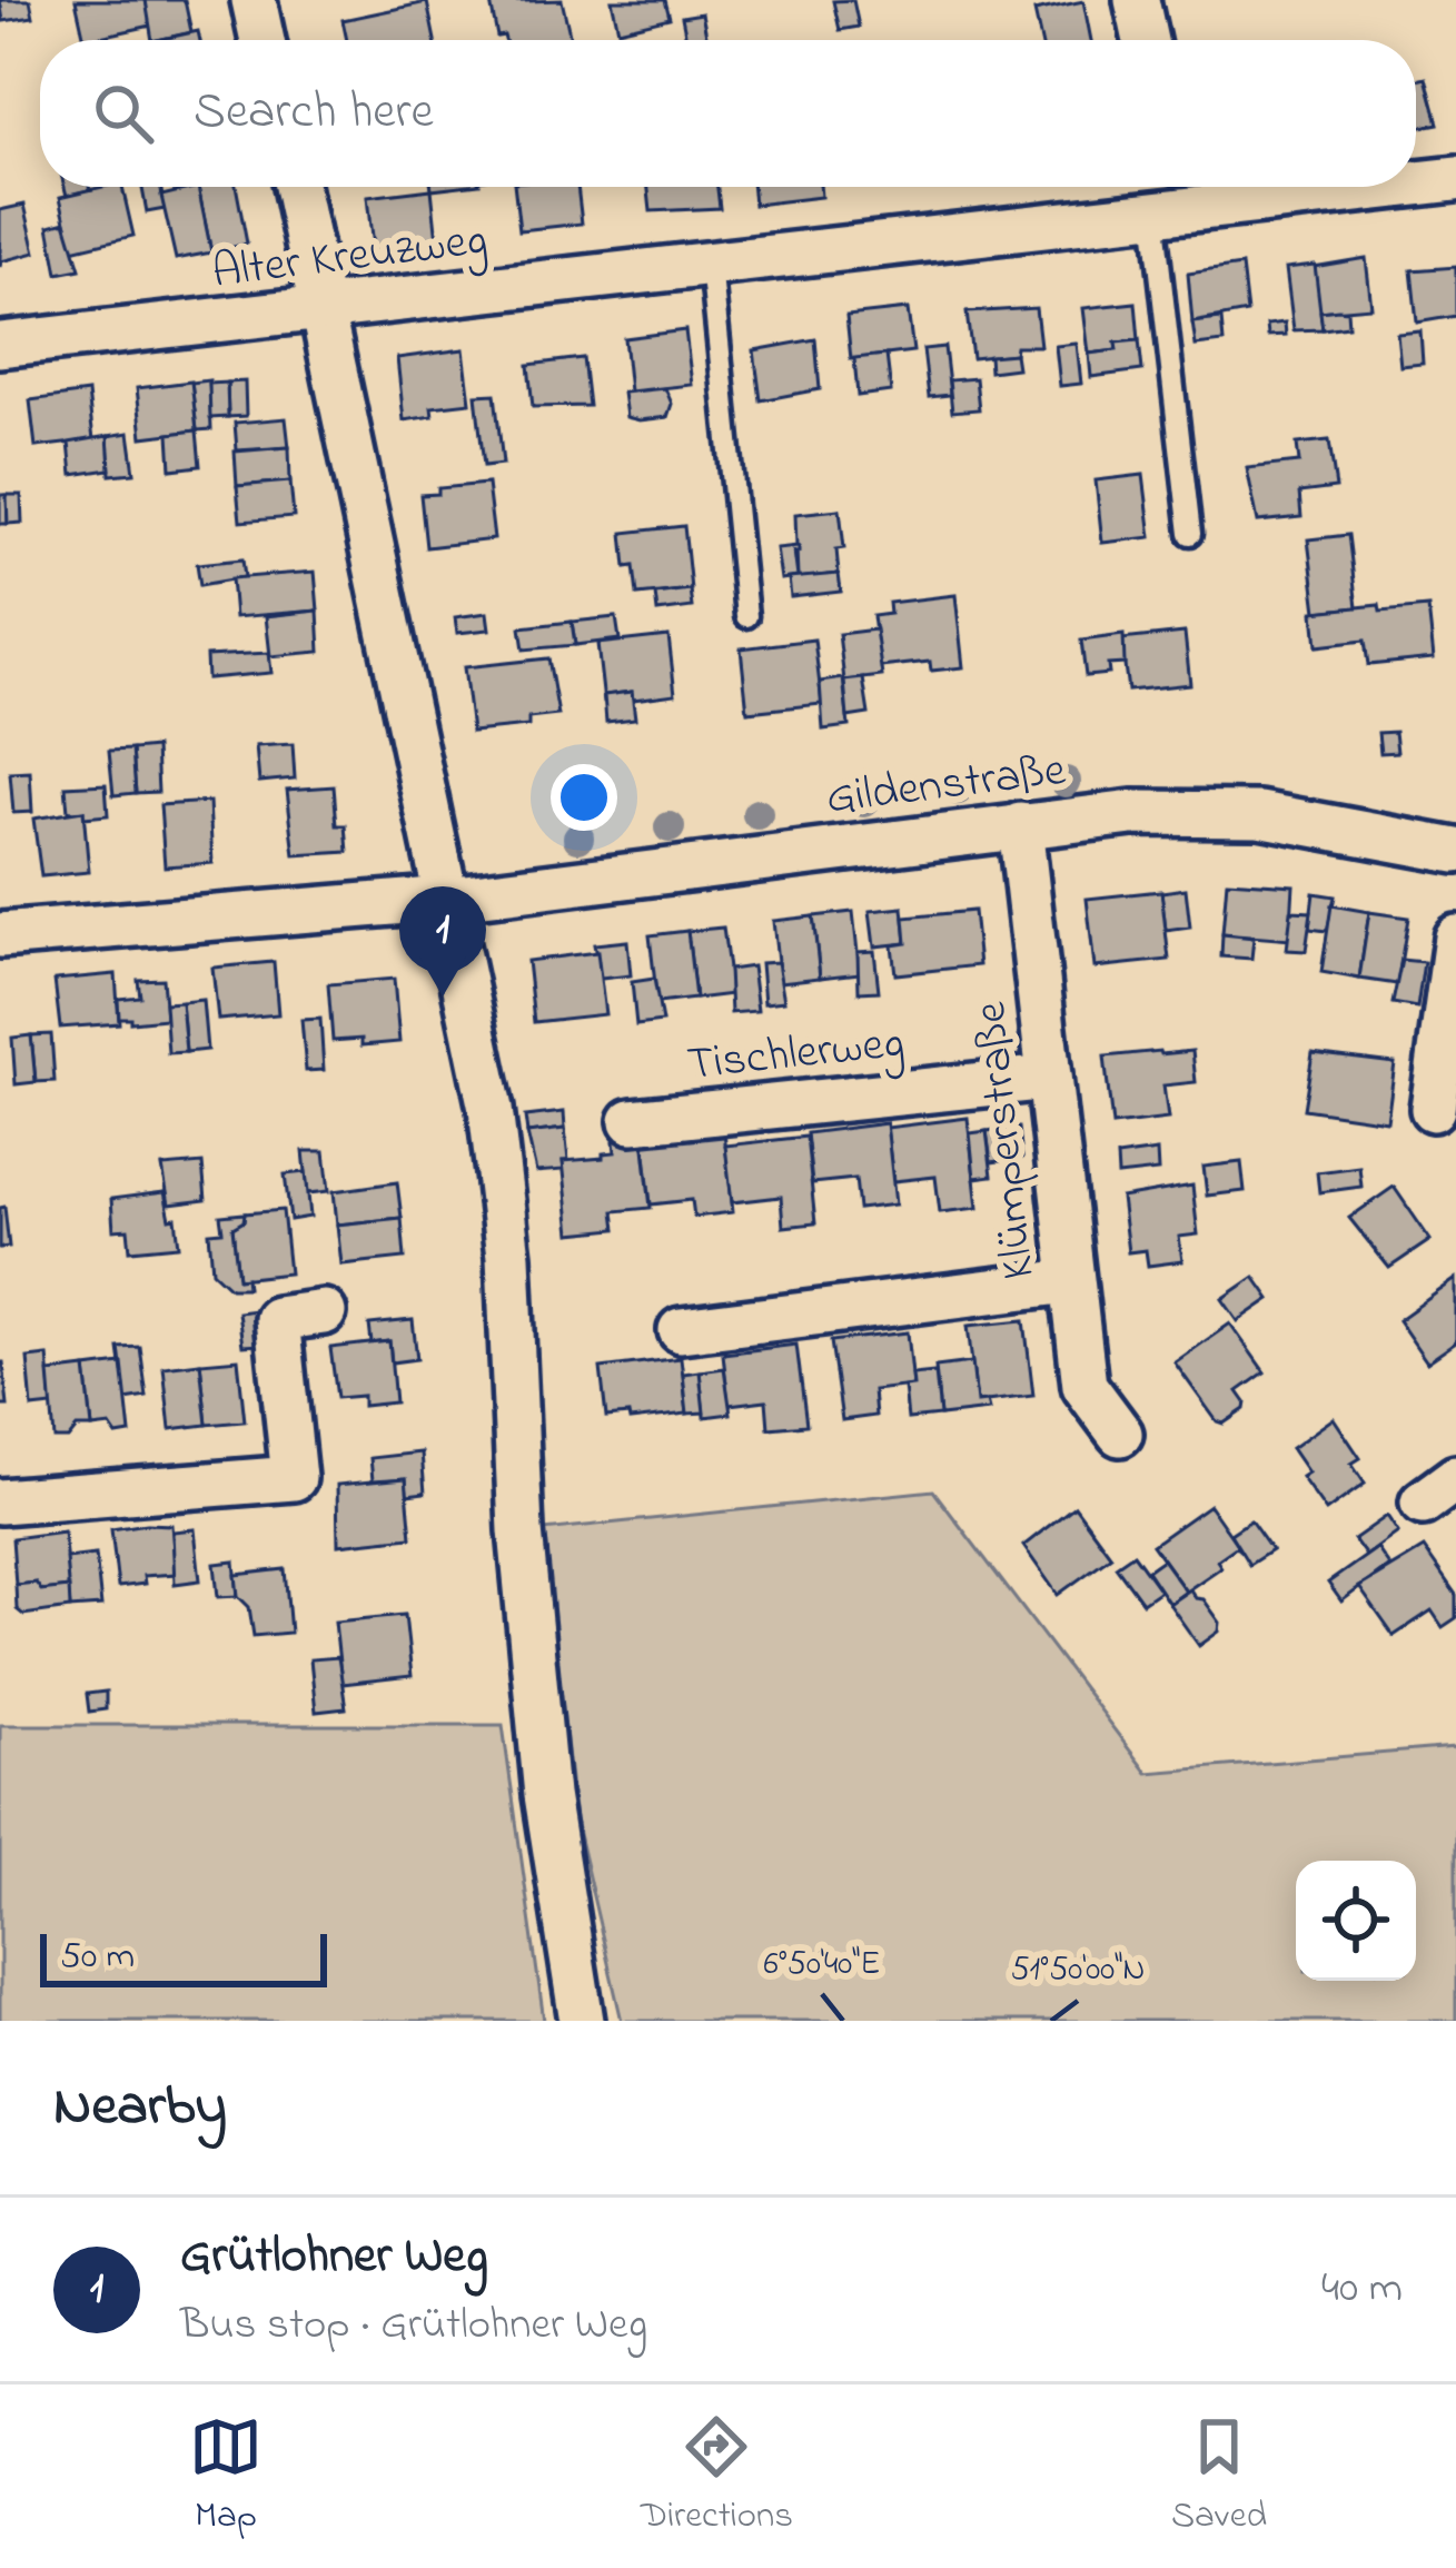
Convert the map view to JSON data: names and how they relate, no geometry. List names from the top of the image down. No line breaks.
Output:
{"streets":{"street":["Alter Kreuzweg","Gildenstraße","Tischlerweg","Klümperstraße"]},"crossings":[["Gildenstraße","Klümperstraße"],["Tischlerweg","Klümperstraße"]],"scale_bar":"50 m","page":{"search":"Search here","pins":"1","scale":"50 m","heading":"Nearby","list":[{"mark":"1","name":"Grütlohner Weg","note":"Bus stop · Grütlohner Weg","value":"40 m"}],"nav":["Map","Directions","Saved"]},"coordinates":["6°50'40\"E","51°50'00\"N"]}
